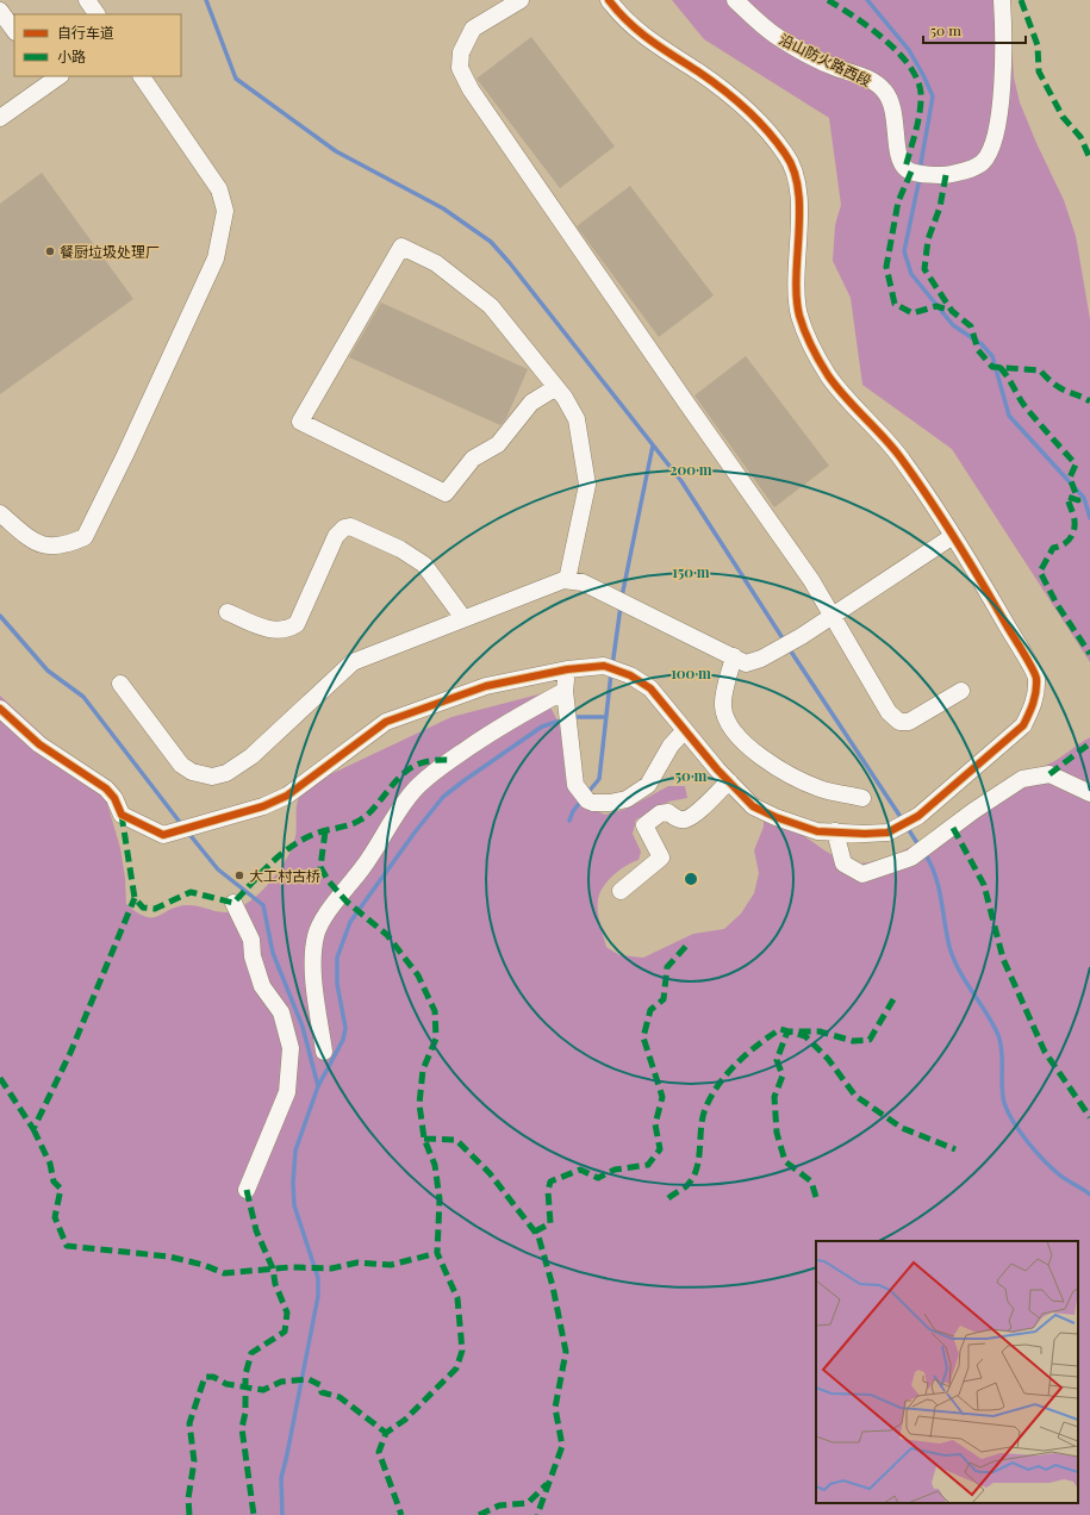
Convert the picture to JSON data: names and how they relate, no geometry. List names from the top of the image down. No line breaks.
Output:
{"streets":{"street":["沿山防火路西段"]},"places":["餐厨垃圾处理厂","大工村古桥"],"legend":["自行车道","小路"],"scale_bar":"50 m","rings":["200 m","150 m","100 m","50 m"]}
